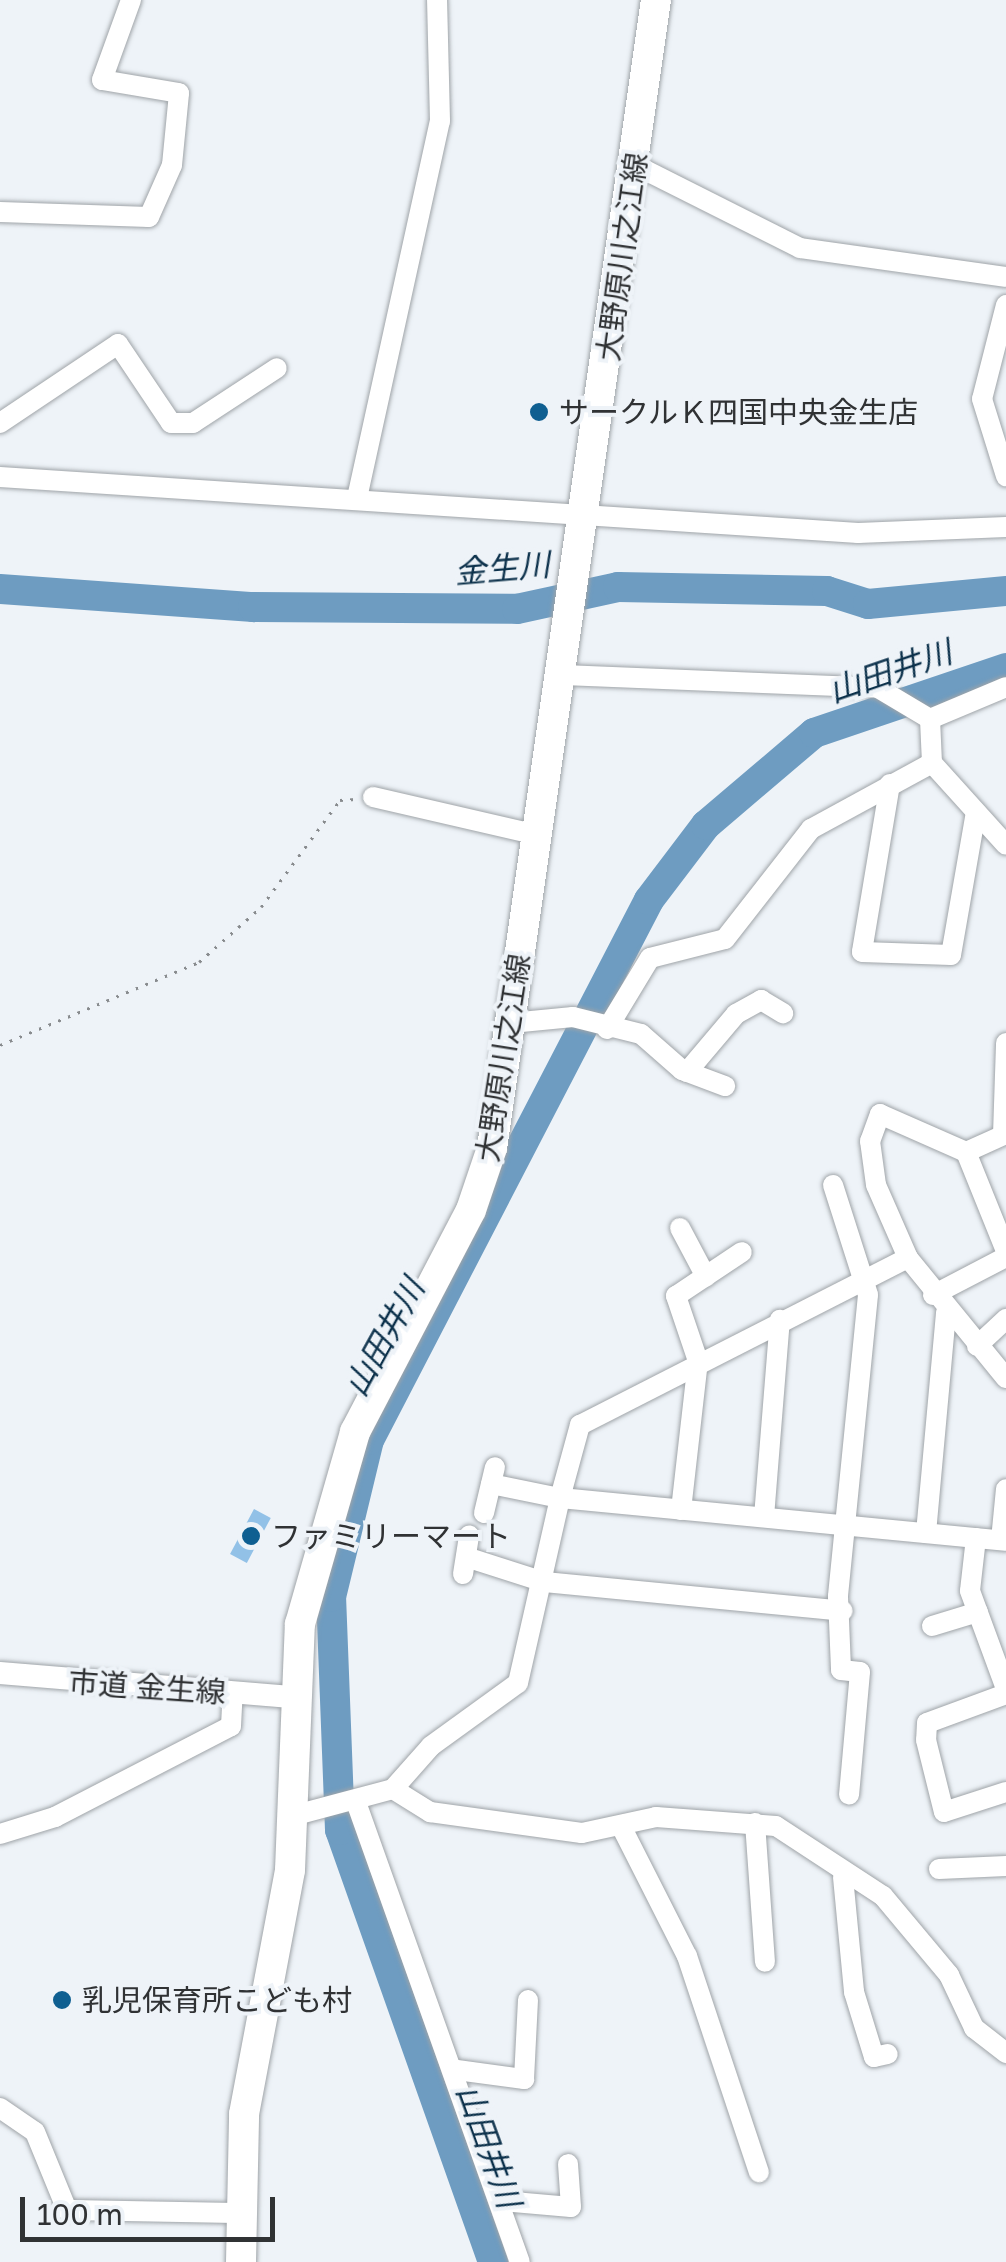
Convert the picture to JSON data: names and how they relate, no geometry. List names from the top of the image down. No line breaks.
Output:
{"streets":{"main road":["大野原川之江線"],"street":["市道 金生線"]},"crossings":[["大野原川之江線","市道 金生線"]],"water":["金生川","山田井川"],"places":["サークルＫ四国中央金生店","ファミリーマート","乳児保育所こども村"],"scale_bar":"100 m"}
